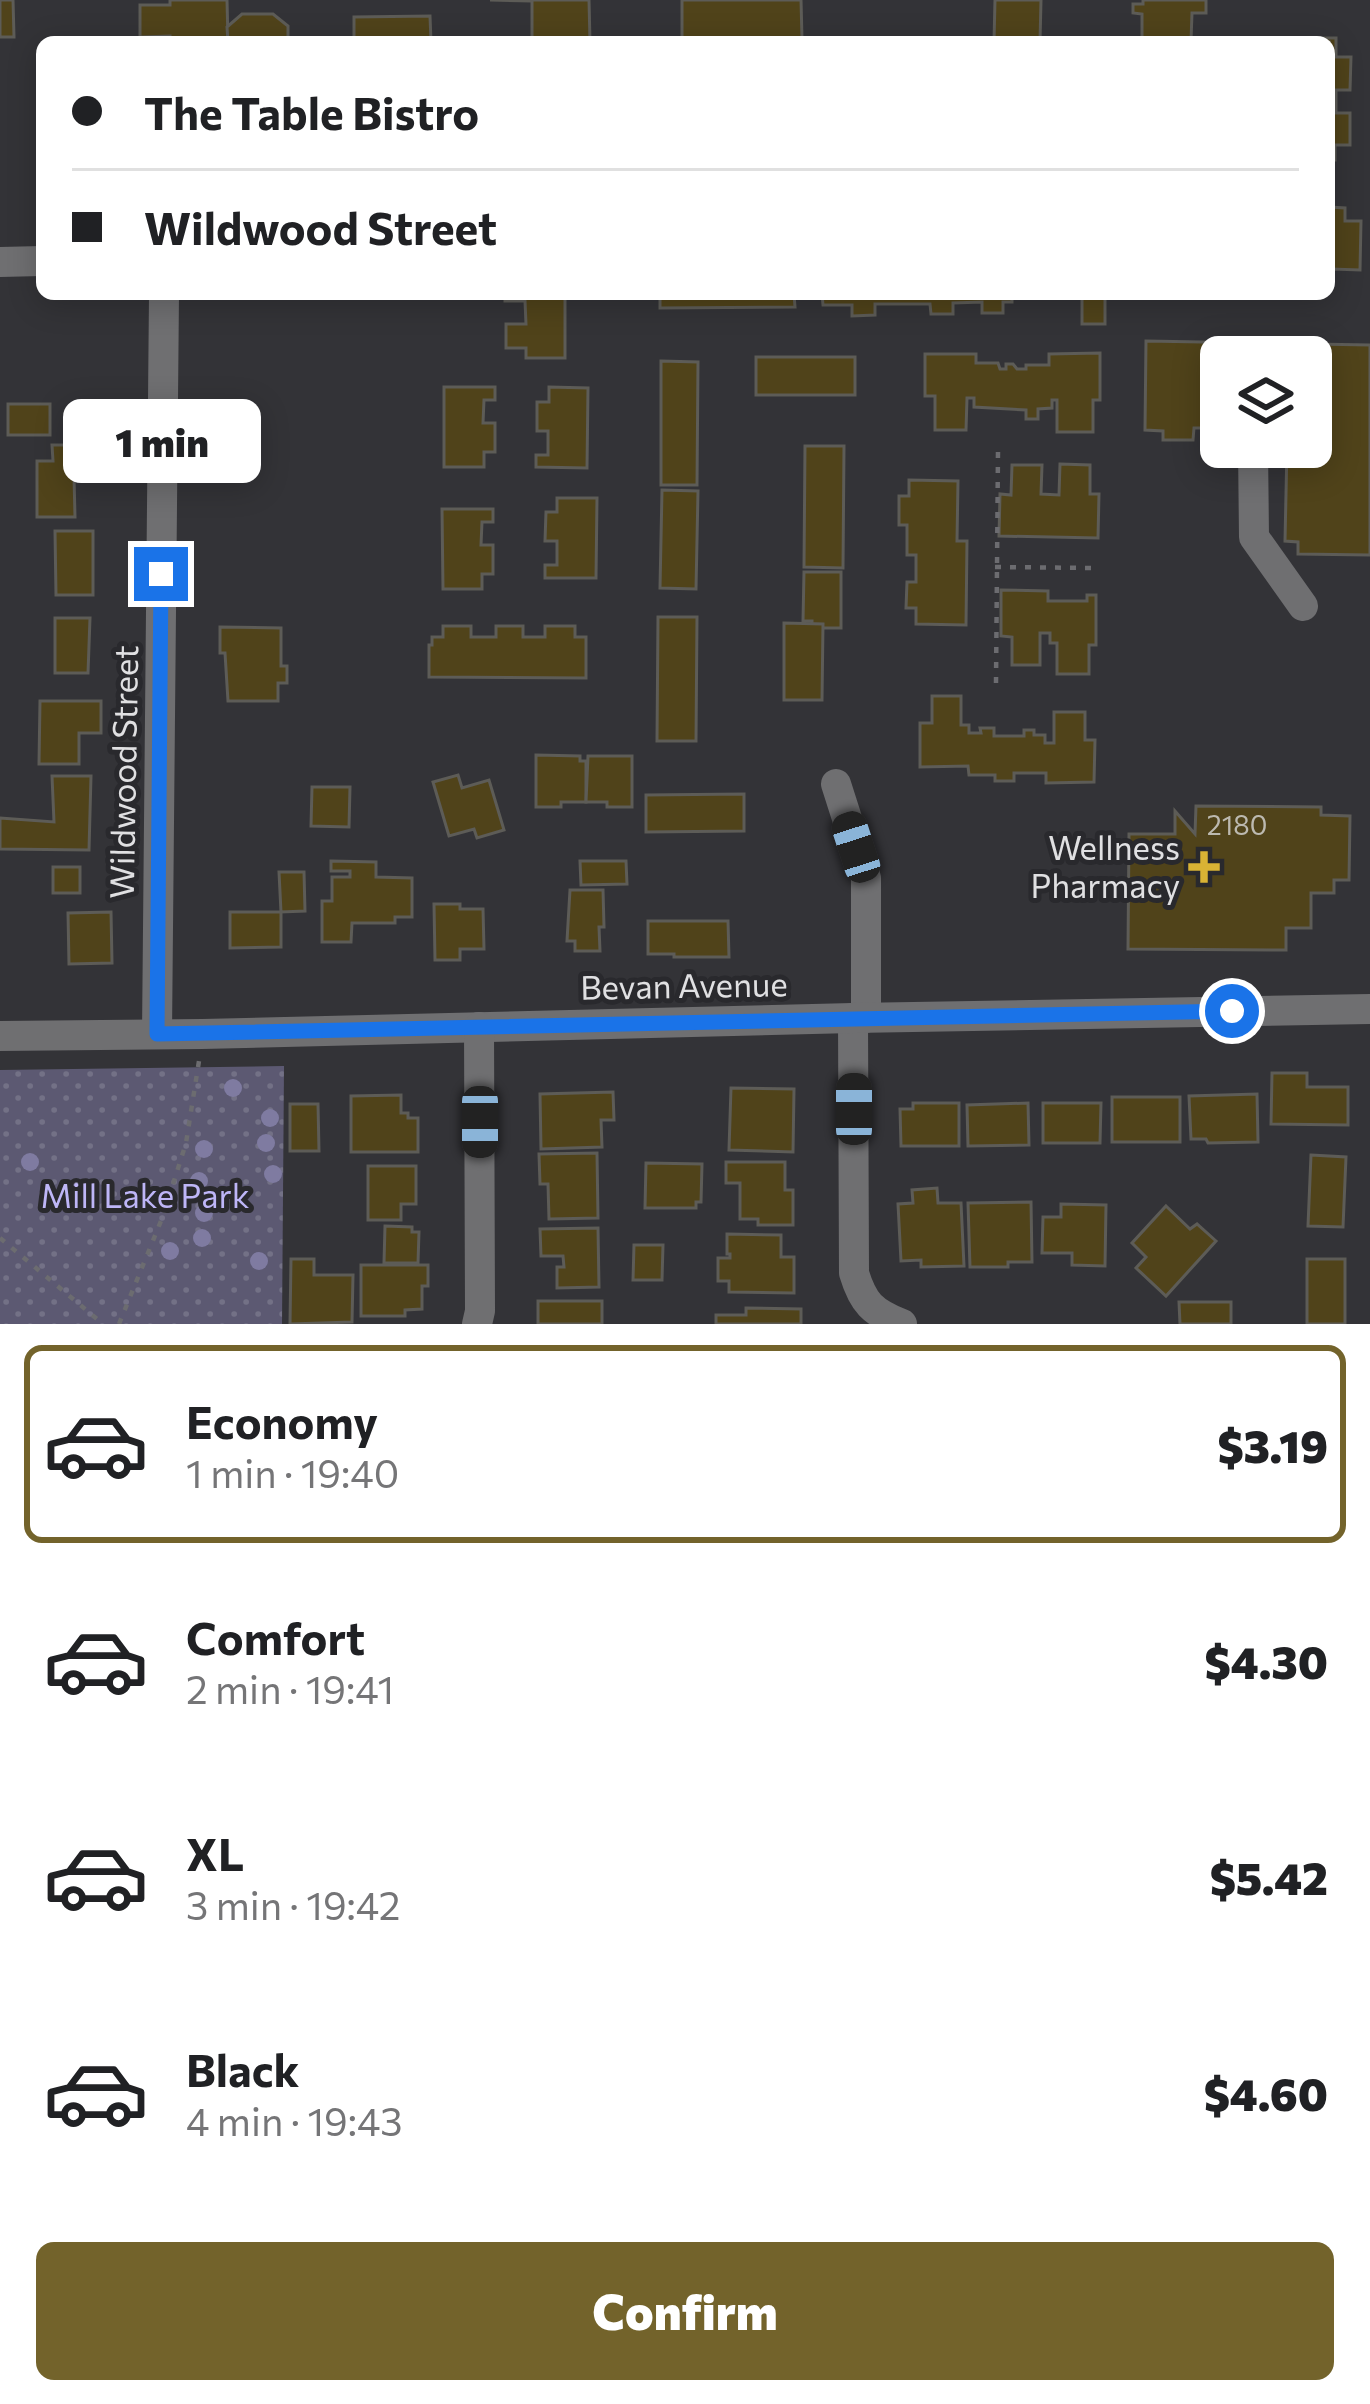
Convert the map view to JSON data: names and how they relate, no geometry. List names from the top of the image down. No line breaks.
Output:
{"streets":{"street":["Wildwood Street","Bevan Avenue"]},"crossings":[["Wildwood Street","Bevan Avenue"]],"parks":["Mill Lake Park"],"places":{"health":["Wellness Pharmacy"]},"house_numbers":["2180"],"page":{"banner":["The Table Bistro","Wildwood Street"],"bubble":"1 min","list":[{"name":"Economy","note":"1 min · 19:40","value":"$3.19"},{"name":"Comfort","note":"2 min · 19:41","value":"$4.30"},{"name":"XL","note":"3 min · 19:42","value":"$5.42"},{"name":"Black","note":"4 min · 19:43","value":"$4.60"}],"buttons":"Confirm"}}
